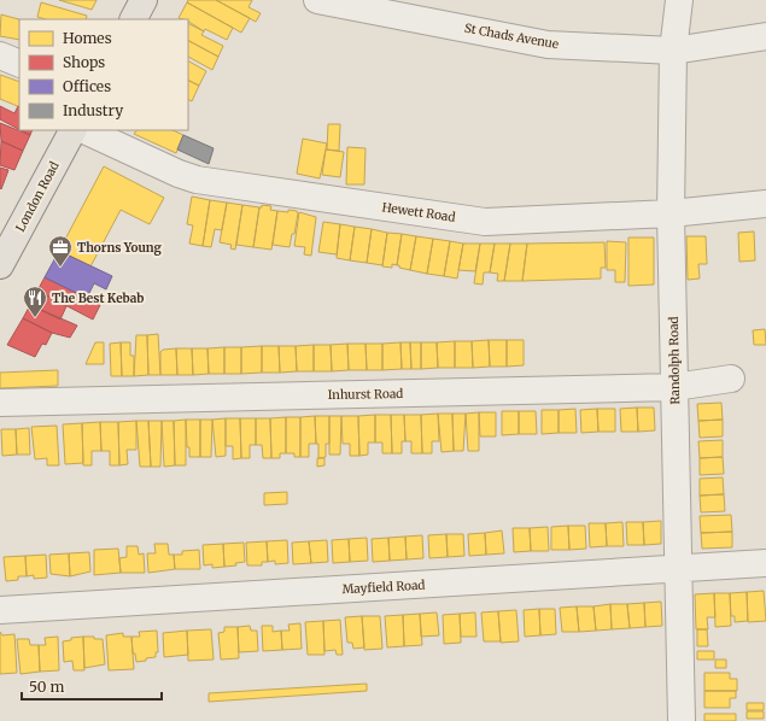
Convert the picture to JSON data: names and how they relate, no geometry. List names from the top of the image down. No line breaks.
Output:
{"streets":{"main road":["London Road"],"street":["St Chads Avenue","Hewett Road","Randolph Road","Inhurst Road","Mayfield Road"]},"crossings":[["St Chads Avenue","Randolph Road"],["Hewett Road","Randolph Road"],["Randolph Road","Inhurst Road"],["Randolph Road","Mayfield Road"]],"places":{"office":["Thorns Young"],"restaurant":["The Best Kebab"]},"legend":["Homes","Shops","Offices","Industry"],"scale_bar":"50 m"}
